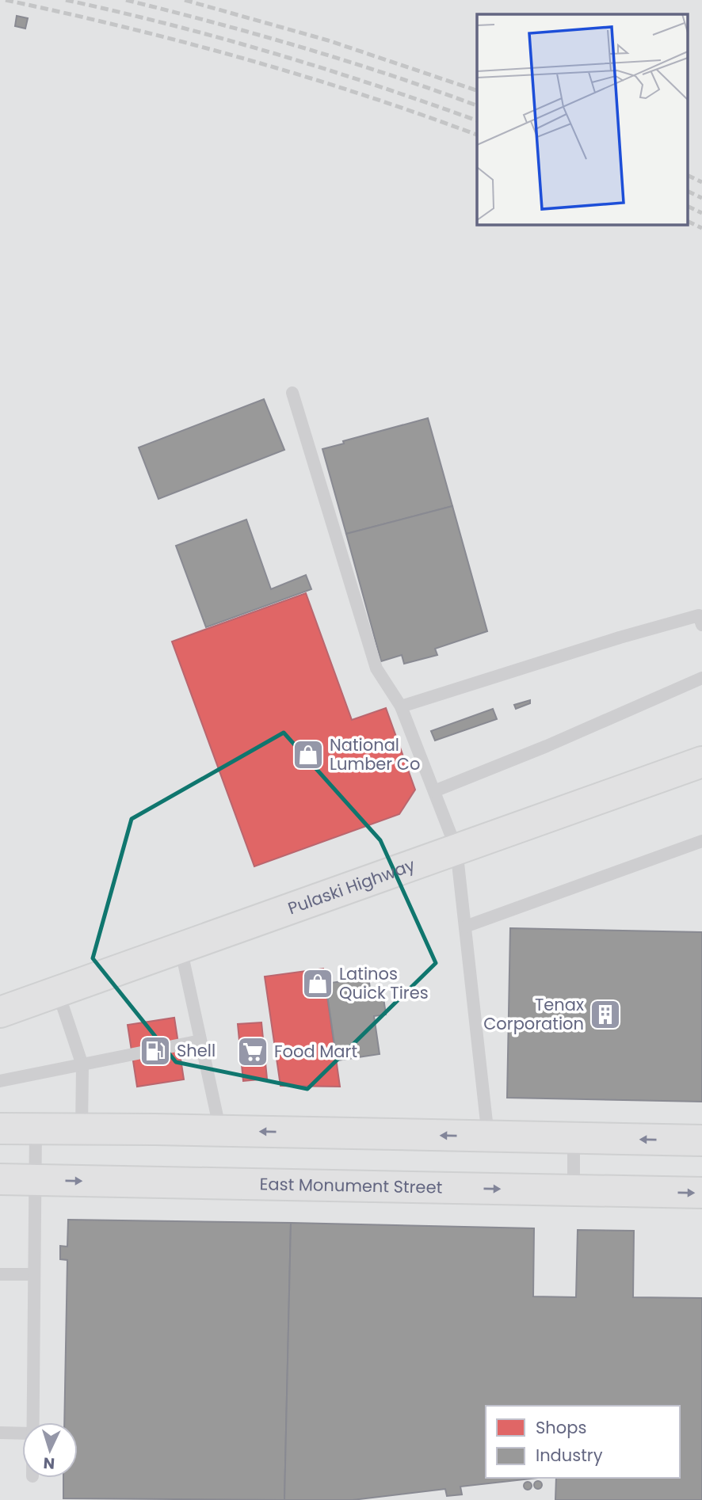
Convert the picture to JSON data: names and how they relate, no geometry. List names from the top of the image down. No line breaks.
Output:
{"streets":{"main road":["Pulaski Highway","East Monument Street"]},"places":{"shop":["National Lumber Co","Latinos Quick Tires"],"building":["Tenax Corporation"],"fuel station":["Shell"],"supermarket":["Food Mart"]},"legend":["Shops","Industry"],"north":"bottom"}
